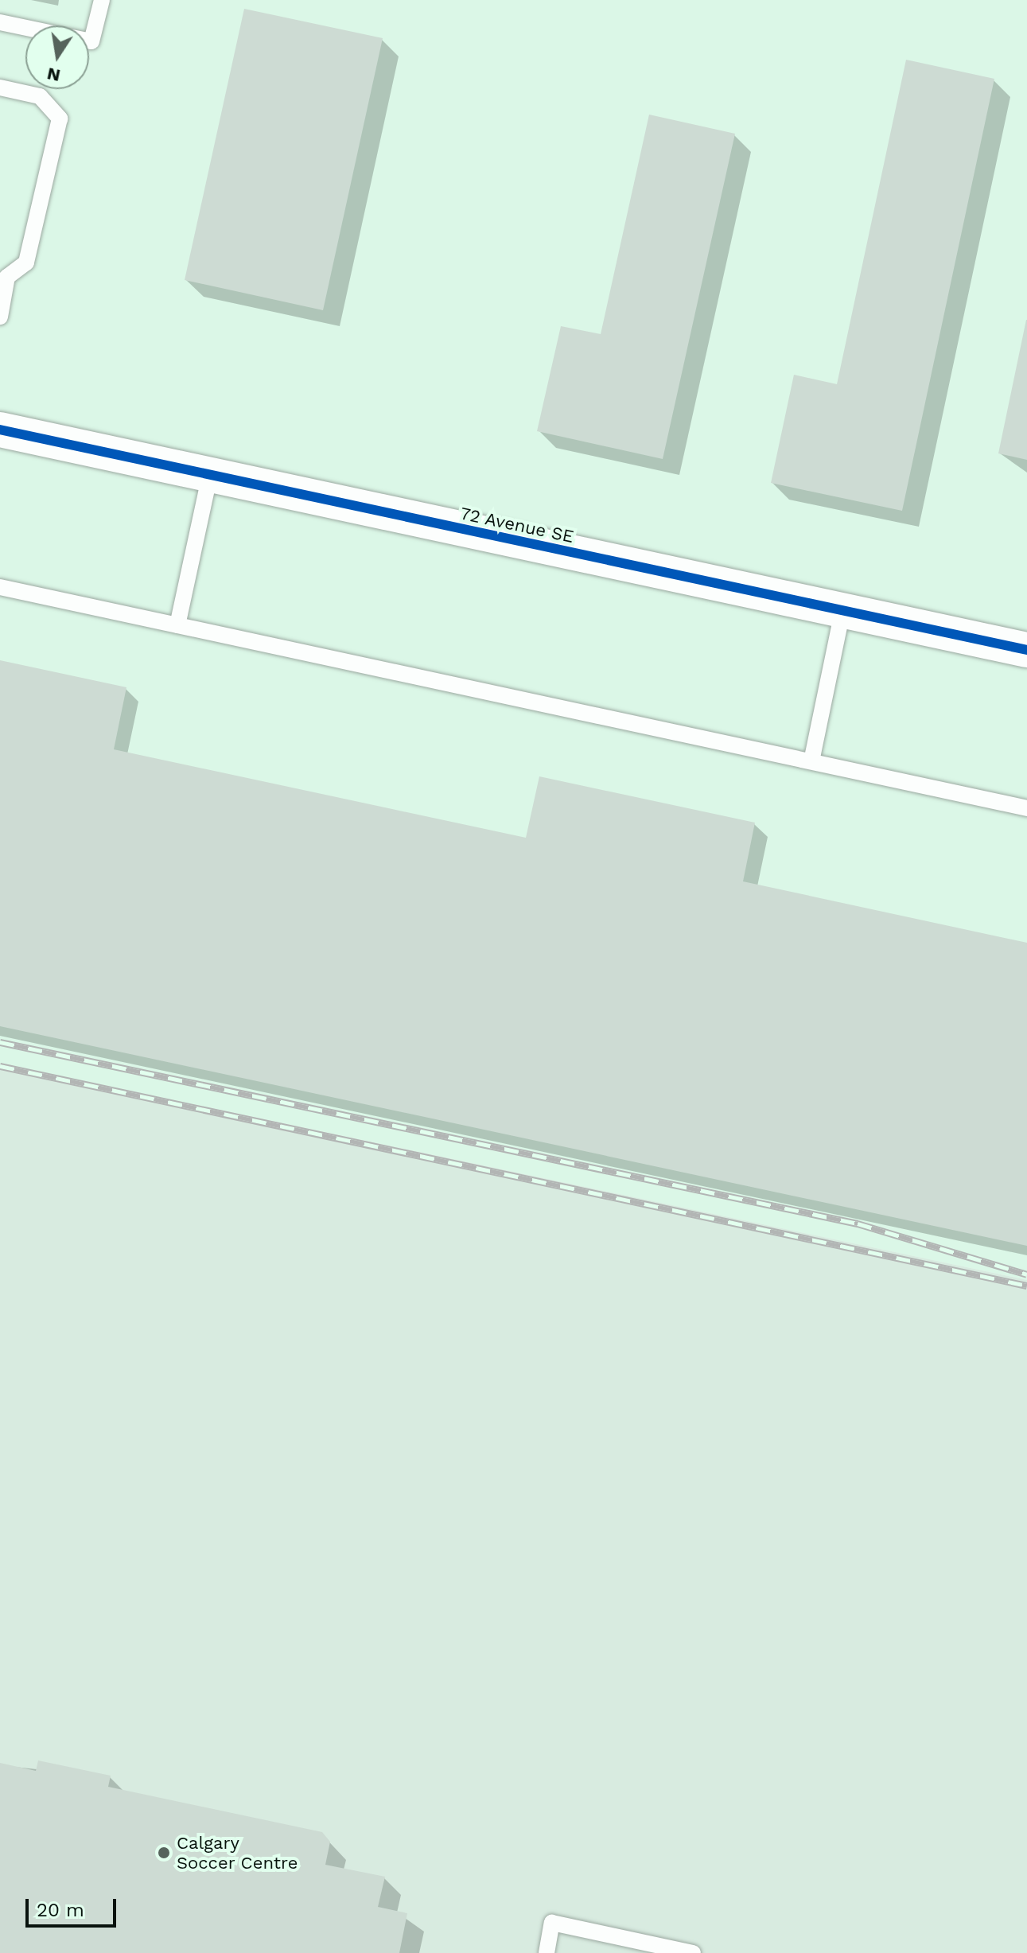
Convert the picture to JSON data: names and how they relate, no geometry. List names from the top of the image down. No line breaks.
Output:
{"streets":{"street":["72 Avenue SE"]},"places":["Calgary Soccer Centre"],"scale_bar":"20 m","north":"bottom"}
